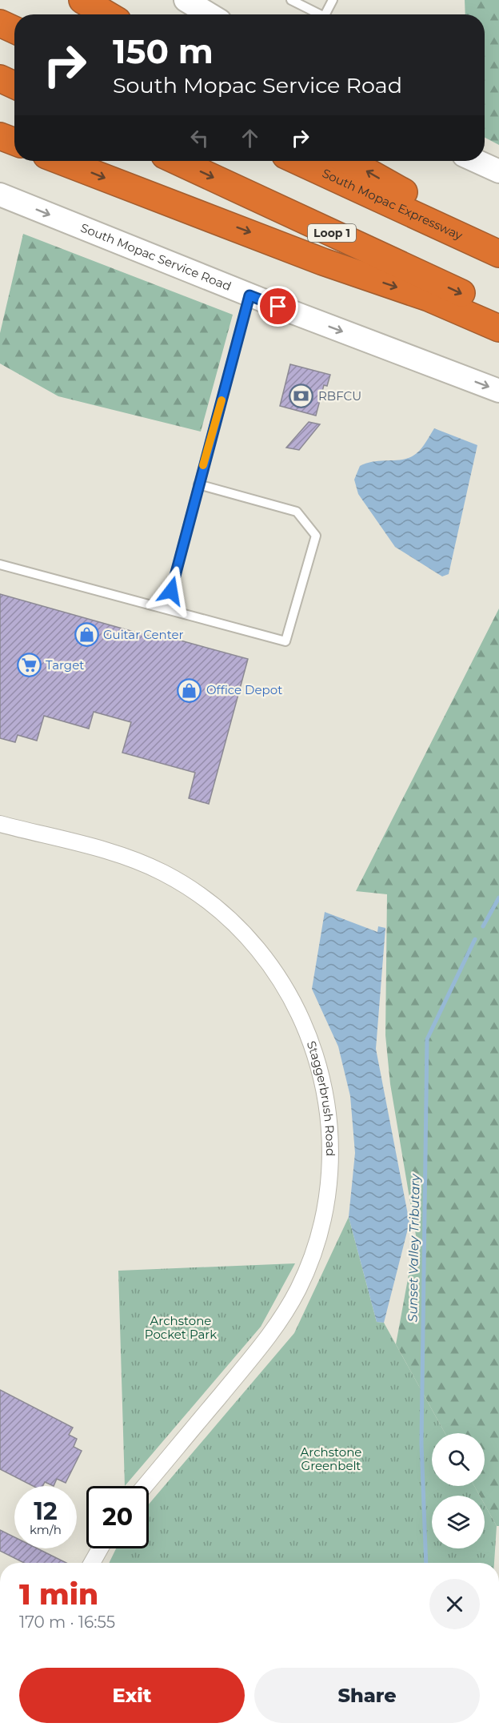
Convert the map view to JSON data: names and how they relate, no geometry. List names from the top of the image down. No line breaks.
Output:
{"streets":{"highway":["South Mopac Expressway","Loop 1"],"main road":["South Mopac Service Road"],"street":["Staggerbrush Road"]},"one_way":["South Mopac Service Road"],"water":["Sunset Valley Tributary"],"parks":["Archstone Pocket Park","Archstone Greenbelt"],"places":{"bank":["RBFCU"],"shop":["Guitar Center","Office Depot"],"supermarket":["Target"]},"page":{"turn":["150 m","South Mopac Service Road"],"speed":"12 km/h","limit":"20","heading":["1 min","170 m · 16:55"],"buttons":["Exit","Share"]}}
